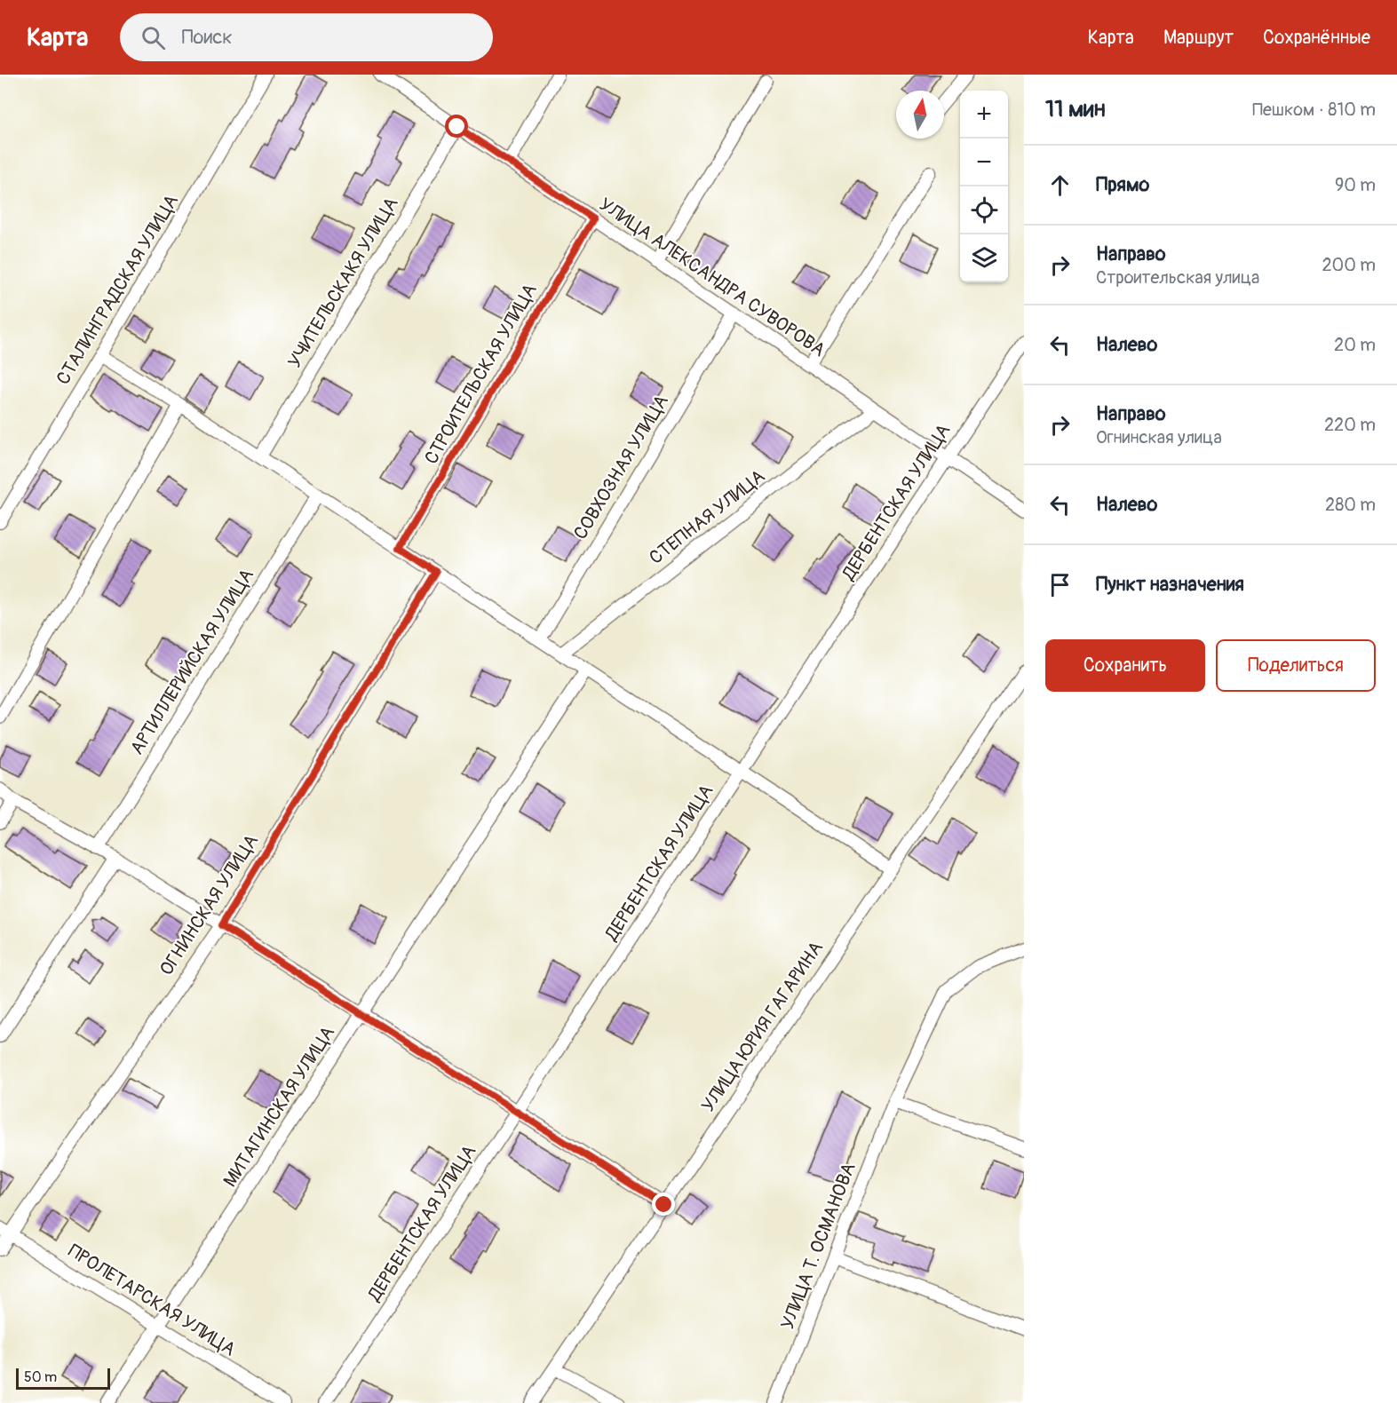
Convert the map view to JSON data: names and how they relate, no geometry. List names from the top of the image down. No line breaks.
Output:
{"streets":{"street":["УЛИЦА АЛЕКСАНДРА СУВОРОВА","УЧИТЕЛЬСКАКЯ УЛИЦА","СТАЛИНГРАДСКАЯ УЛИЦА","СТРОИТЕЛЬСКАЯ УЛИЦА","СОВХОЗНАЯ УЛИЦА","ДЕРБЕНТСКАЯ УЛИЦА","СТЕПНАЯ УЛИЦА","АРТИЛЛЕРИЙСКАЯ УЛИЦА","ОГНИНСКАЯ УЛИЦА","УЛИЦА ЮРИЯ ГАГАРИНА","МИТАГИНСКАЯ УЛИЦА","УЛИЦА Т. ОСМАНОВА","ПРОЛЕТАРСКАЯ УЛИЦА"]},"crossings":[["УЛИЦА АЛЕКСАНДРА СУВОРОВА","УЧИТЕЛЬСКАКЯ УЛИЦА"],["УЛИЦА АЛЕКСАНДРА СУВОРОВА","СТРОИТЕЛЬСКАЯ УЛИЦА"],["УЛИЦА АЛЕКСАНДРА СУВОРОВА","СОВХОЗНАЯ УЛИЦА"],["УЛИЦА АЛЕКСАНДРА СУВОРОВА","ДЕРБЕНТСКАЯ УЛИЦА"],["УЛИЦА АЛЕКСАНДРА СУВОРОВА","СТЕПНАЯ УЛИЦА"],["ОГНИНСКАЯ УЛИЦА","ПРОЛЕТАРСКАЯ УЛИЦА"],["МИТАГИНСКАЯ УЛИЦА","ПРОЛЕТАРСКАЯ УЛИЦА"]],"scale_bar":"50 m","north":"top","page":{"header":"Карта","search":"Поиск","nav":["Карта","Маршрут","Сохранённые"],"heading":["11 мин","Пешком · 810 m"],"map_buttons":["+","−"],"list":[["Прямо","90 m"],["Направо","Строительская улица","200 m"],["Налево","20 m"],["Направо","Огнинская улица","220 m"],["Налево","280 m"],"Пункт назначения"],"buttons":["Сохранить","Поделиться"],"scale":"50 m"}}
